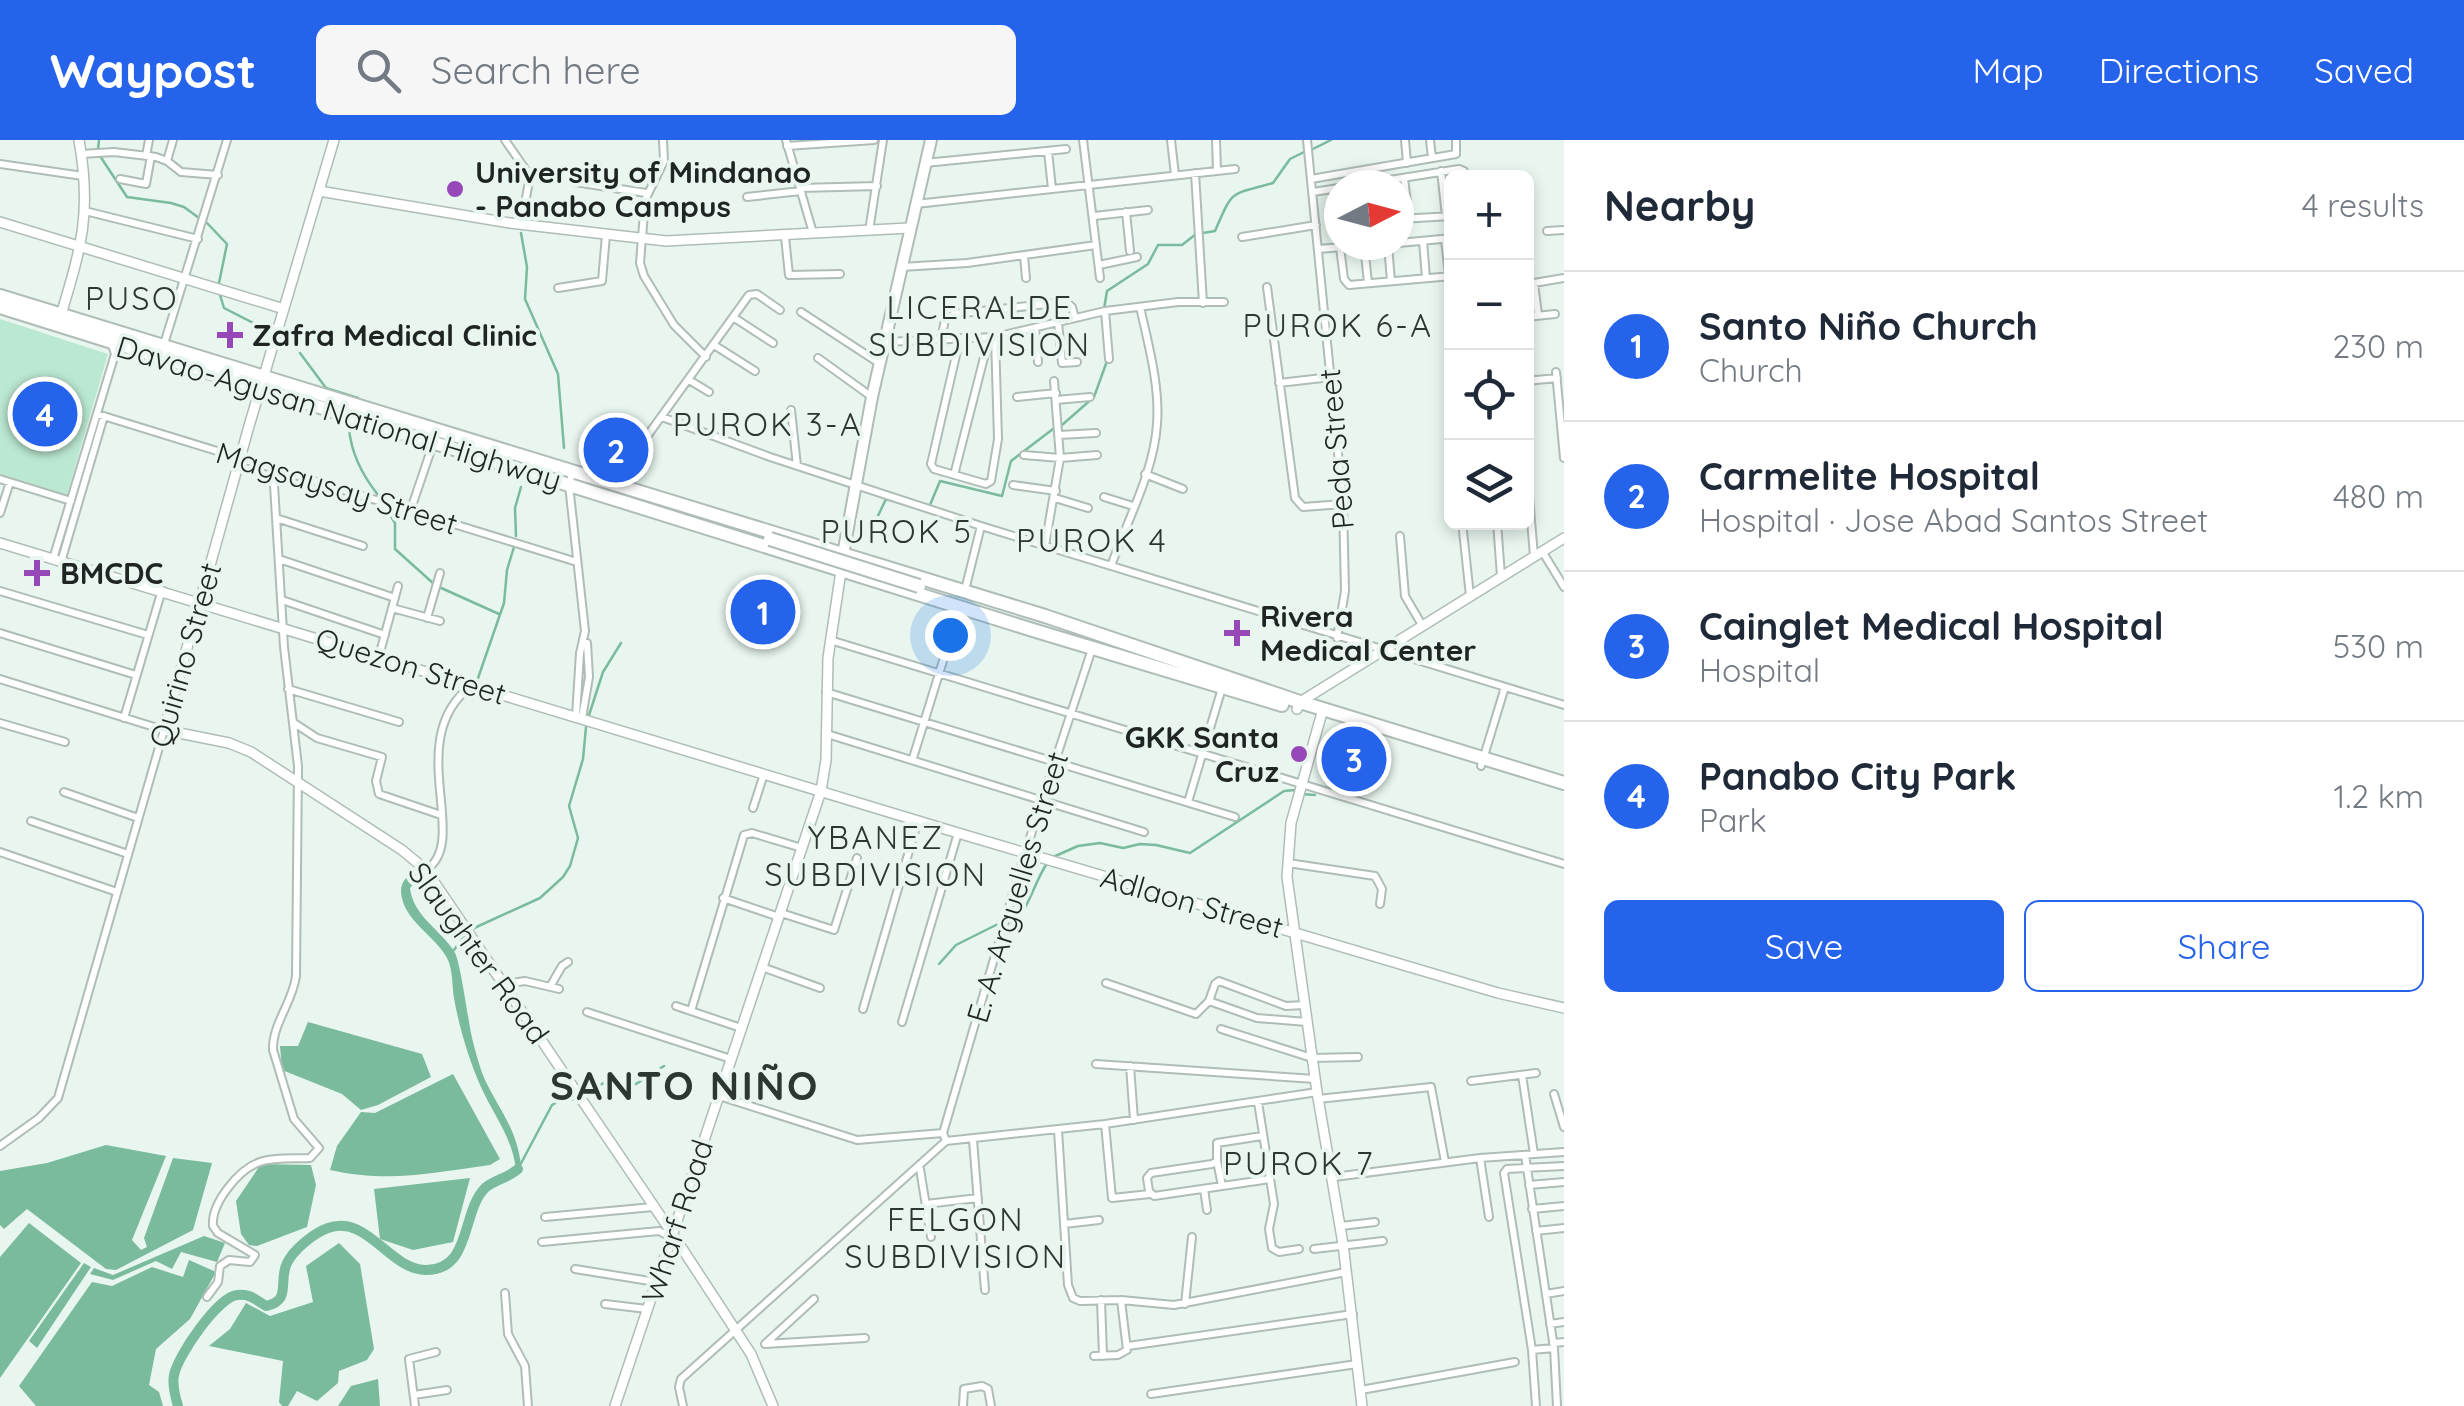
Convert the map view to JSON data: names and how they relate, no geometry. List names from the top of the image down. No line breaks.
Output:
{"streets":{"highway":["Davao-Agusan National Highway"],"street":["Peda Street","Magsaysay Street","Quirino Street","Quezon Street","E. A. Arguelles Street","Adlaon Street","Slaughter Road","Wharf Road"]},"crossings":[["Davao-Agusan National Highway","Quirino Street"],["Davao-Agusan National Highway","E. A. Arguelles Street"],["Davao-Agusan National Highway","Wharf Road"],["Magsaysay Street","Quirino Street"],["Quirino Street","Quezon Street"],["Quirino Street","Slaughter Road"],["Quezon Street","Adlaon Street"],["Quezon Street","Wharf Road"],["E. A. Arguelles Street","Adlaon Street"],["Adlaon Street","Wharf Road"],["Slaughter Road","Wharf Road"]],"districts":["PUSO","LICERALDE SUBDIVISION","PUROK 6-A","PUROK 3-A","PUROK 5","PUROK 4","YBANEZ SUBDIVISION","SANTO NIÑO","PUROK 7","FELGON SUBDIVISION"],"places":{"other":["University of Mindanao - Panabo Campus","GKK Santa Cruz"],"health":["Zafra Medical Clinic","BMCDC","Rivera Medical Center"]},"north":"right","page":{"header":"Waypost","search":"Search here","nav":["Map","Directions","Saved"],"heading":["Nearby","4 results"],"map_buttons":["+","−"],"list":[{"mark":"1","name":"Santo Niño Church","note":"Church","value":"230 m"},{"mark":"2","name":"Carmelite Hospital","note":"Hospital · Jose Abad Santos Street","value":"480 m"},{"mark":"3","name":"Cainglet Medical Hospital","note":"Hospital","value":"530 m"},{"mark":"4","name":"Panabo City Park","note":"Park","value":"1.2 km"}],"pins":["4","2","1","3"],"buttons":["Save","Share"]}}
